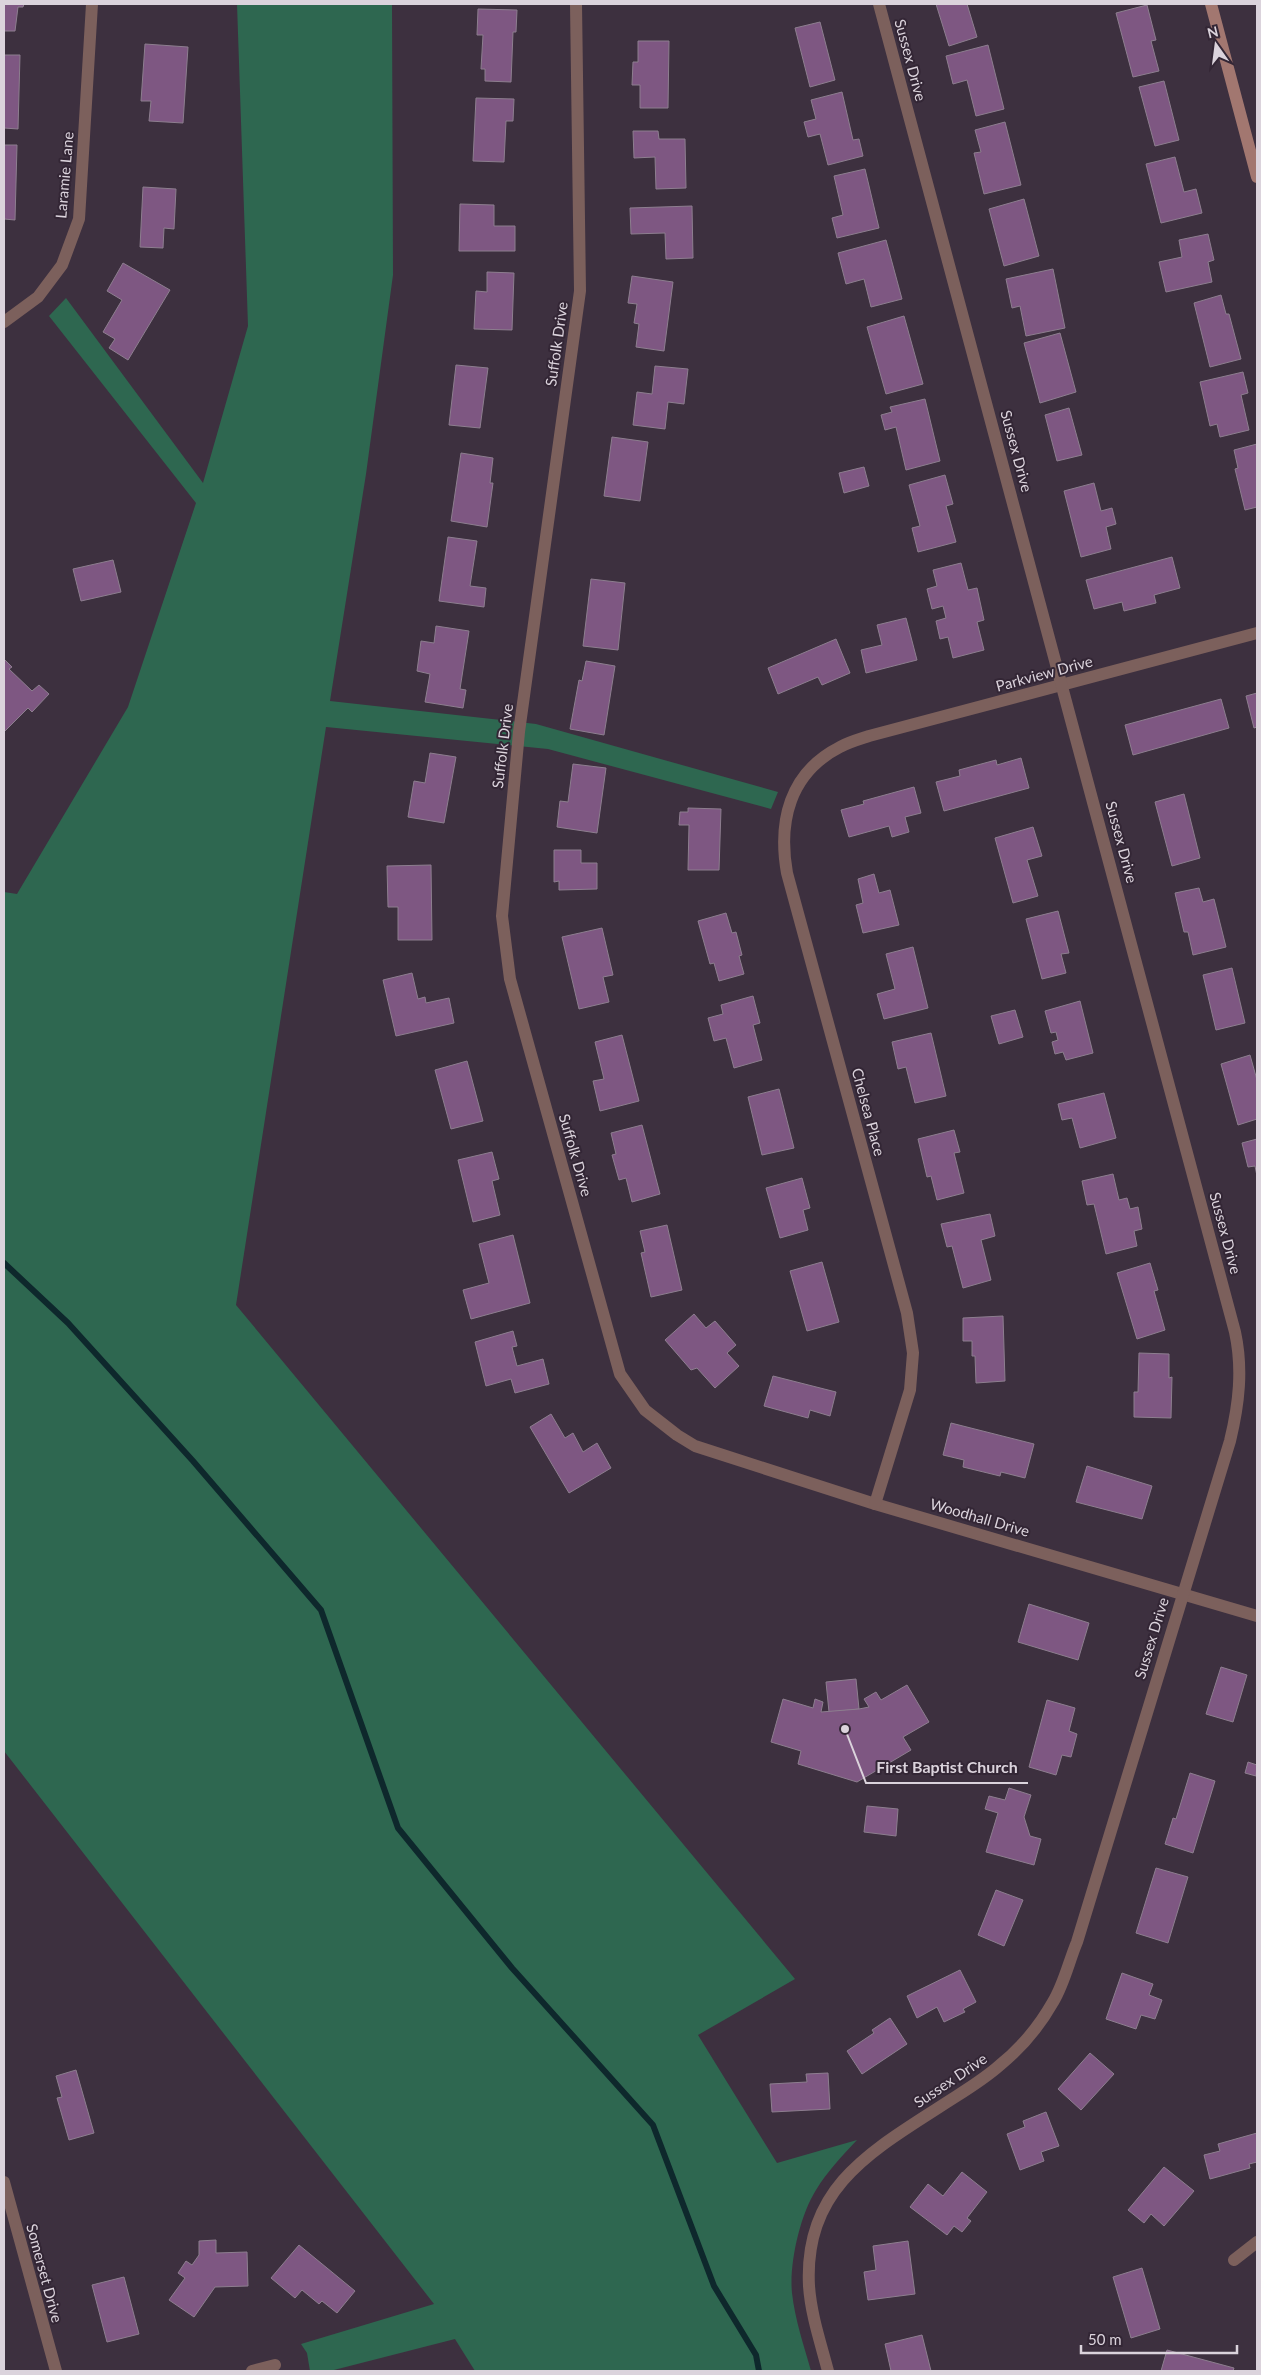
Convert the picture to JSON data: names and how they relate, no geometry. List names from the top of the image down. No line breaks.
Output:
{"streets":{"street":["Sussex Drive","Laramie Lane","Suffolk Drive","Parkview Drive","Chelsea Place","Woodhall Drive","Somerset Drive"]},"crossings":[["Sussex Drive","Parkview Drive"],["Sussex Drive","Woodhall Drive"],["Suffolk Drive","Woodhall Drive"],["Parkview Drive","Chelsea Place"],["Chelsea Place","Woodhall Drive"]],"places":["First Baptist Church"],"scale_bar":"50 m","north":"top"}
